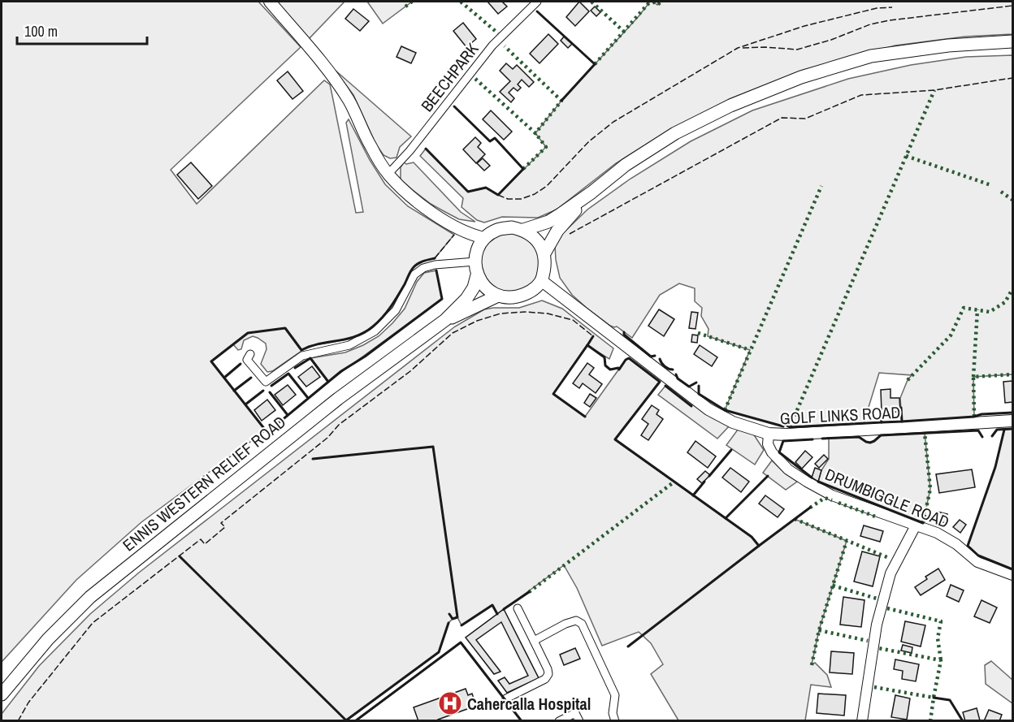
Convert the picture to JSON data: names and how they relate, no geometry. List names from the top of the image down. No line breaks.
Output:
{"streets":{"main road":["GOLF LINKS ROAD","ENNIS WESTERN RELIEF ROAD"],"street":["BEECHPARK","DRUMBIGGLE ROAD"]},"crossings":[["GOLF LINKS ROAD","ENNIS WESTERN RELIEF ROAD"],["GOLF LINKS ROAD","DRUMBIGGLE ROAD"]],"places":{"hospital":["Cahercalla Hospital"]},"scale_bar":"100 m"}
